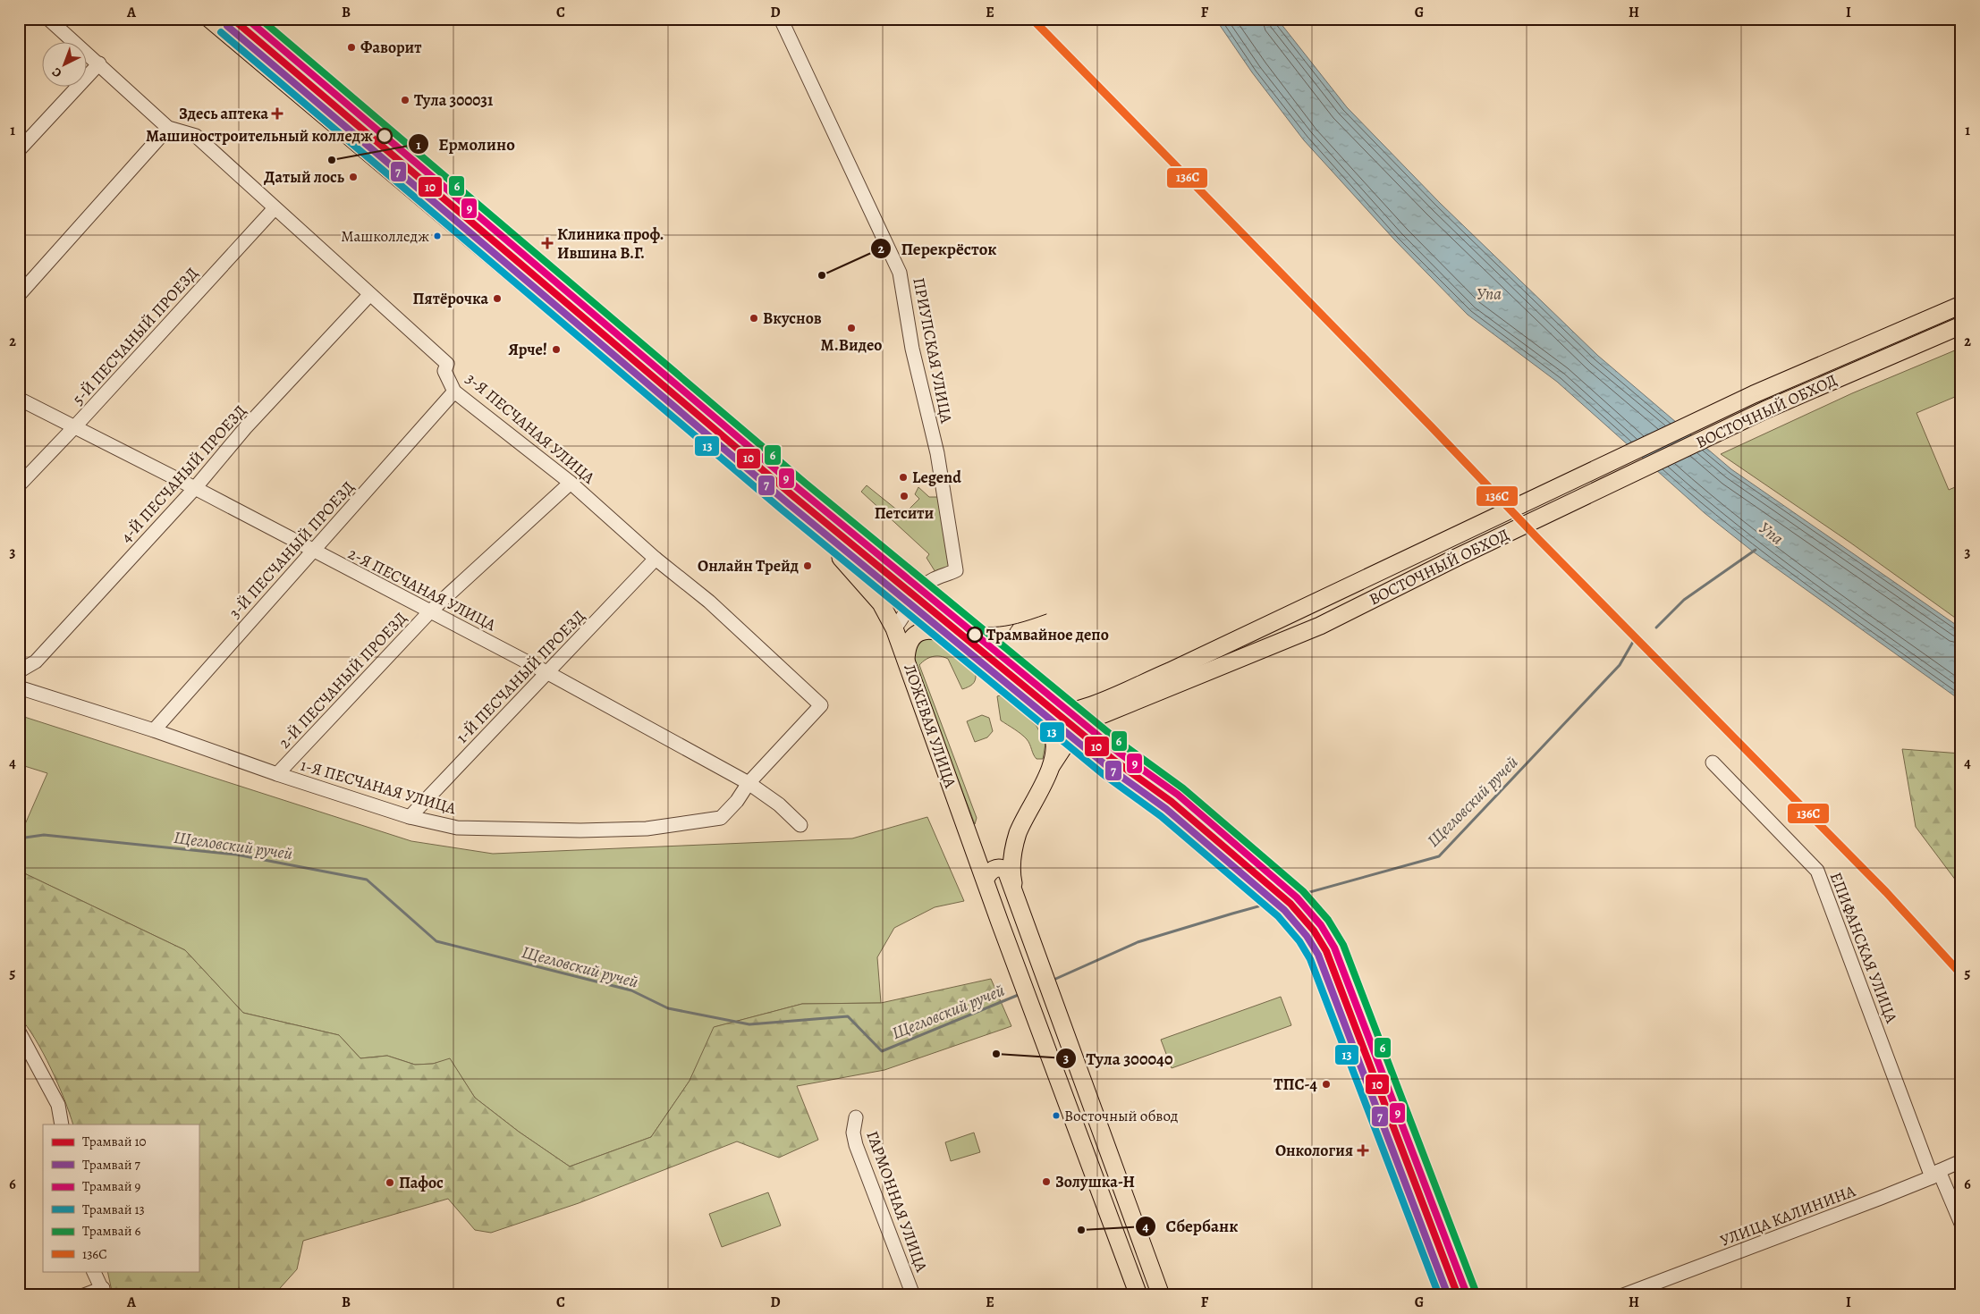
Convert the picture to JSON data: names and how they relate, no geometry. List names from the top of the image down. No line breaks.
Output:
{"streets":{"main road":["ВОСТОЧНЫЙ ОБХОД","ЛОЖЕВАЯ УЛИЦА"],"street":["5-Й ПЕСЧАНЫЙ ПРОЕЗД","ПРИУПСКАЯ УЛИЦА","3-Я ПЕСЧАНАЯ УЛИЦА","4-Й ПЕСЧАНЫЙ ПРОЕЗД","3-Й ПЕСЧАНЫЙ ПРОЕЗД","2-Я ПЕСЧАНАЯ УЛИЦА","1-Й ПЕСЧАНЫЙ ПРОЕЗД","2-Й ПЕСЧАНЫЙ ПРОЕЗД","1-Я ПЕСЧАНАЯ УЛИЦА","ЕПИФАНСКАЯ УЛИЦА","ГАРМОННАЯ УЛИЦА","УЛИЦА КАЛИНИНА"]},"crossings":[["5-Й ПЕСЧАНЫЙ ПРОЕЗД","3-Я ПЕСЧАНАЯ УЛИЦА"],["5-Й ПЕСЧАНЫЙ ПРОЕЗД","2-Я ПЕСЧАНАЯ УЛИЦА"],["ВОСТОЧНЫЙ ОБХОД","ЛОЖЕВАЯ УЛИЦА"],["3-Я ПЕСЧАНАЯ УЛИЦА","4-Й ПЕСЧАНЫЙ ПРОЕЗД"],["3-Я ПЕСЧАНАЯ УЛИЦА","3-Й ПЕСЧАНЫЙ ПРОЕЗД"],["3-Я ПЕСЧАНАЯ УЛИЦА","1-Й ПЕСЧАНЫЙ ПРОЕЗД"],["3-Я ПЕСЧАНАЯ УЛИЦА","2-Й ПЕСЧАНЫЙ ПРОЕЗД"],["3-Я ПЕСЧАНАЯ УЛИЦА","1-Я ПЕСЧАНАЯ УЛИЦА"],["4-Й ПЕСЧАНЫЙ ПРОЕЗД","2-Я ПЕСЧАНАЯ УЛИЦА"],["3-Й ПЕСЧАНЫЙ ПРОЕЗД","2-Я ПЕСЧАНАЯ УЛИЦА"],["3-Й ПЕСЧАНЫЙ ПРОЕЗД","1-Я ПЕСЧАНАЯ УЛИЦА"],["2-Я ПЕСЧАНАЯ УЛИЦА","1-Й ПЕСЧАНЫЙ ПРОЕЗД"],["2-Я ПЕСЧАНАЯ УЛИЦА","2-Й ПЕСЧАНЫЙ ПРОЕЗД"],["2-Я ПЕСЧАНАЯ УЛИЦА","1-Я ПЕСЧАНАЯ УЛИЦА"],["1-Й ПЕСЧАНЫЙ ПРОЕЗД","1-Я ПЕСЧАНАЯ УЛИЦА"],["2-Й ПЕСЧАНЫЙ ПРОЕЗД","1-Я ПЕСЧАНАЯ УЛИЦА"],["ЕПИФАНСКАЯ УЛИЦА","УЛИЦА КАЛИНИНА"]],"water":["Упа","Щегловский ручей"],"places":{"other":["Фаворит","Тула 300031","Машиностроительный колледж","Ермолино","Датый лось","Машколледж","Перекрёсток","Пятёрочка","Вкуснов","М.Видео","Ярче!","Legend","Петсити","Онлайн Трейд","Трамвайное депо","Тула 300040","ТПС-4","Восточный обвод","Золушка-Н","Пафос","Сбербанк"],"health":["Здесь аптека","Клиника проф. Ившина В.Г.","Онкология"]},"lines":["tram line 10","tram line 9","tram line 6","transit line 136С","tram line 7","tram line 13"],"legend":["Трамвай 10","Трамвай 7","Трамвай 9","Трамвай 13","Трамвай 6","136С"],"north":"bottom left","grid":{"columns":["A","B","C","D","E","F","G","H","I"],"rows":["1","2","3","4","5","6"]}}
